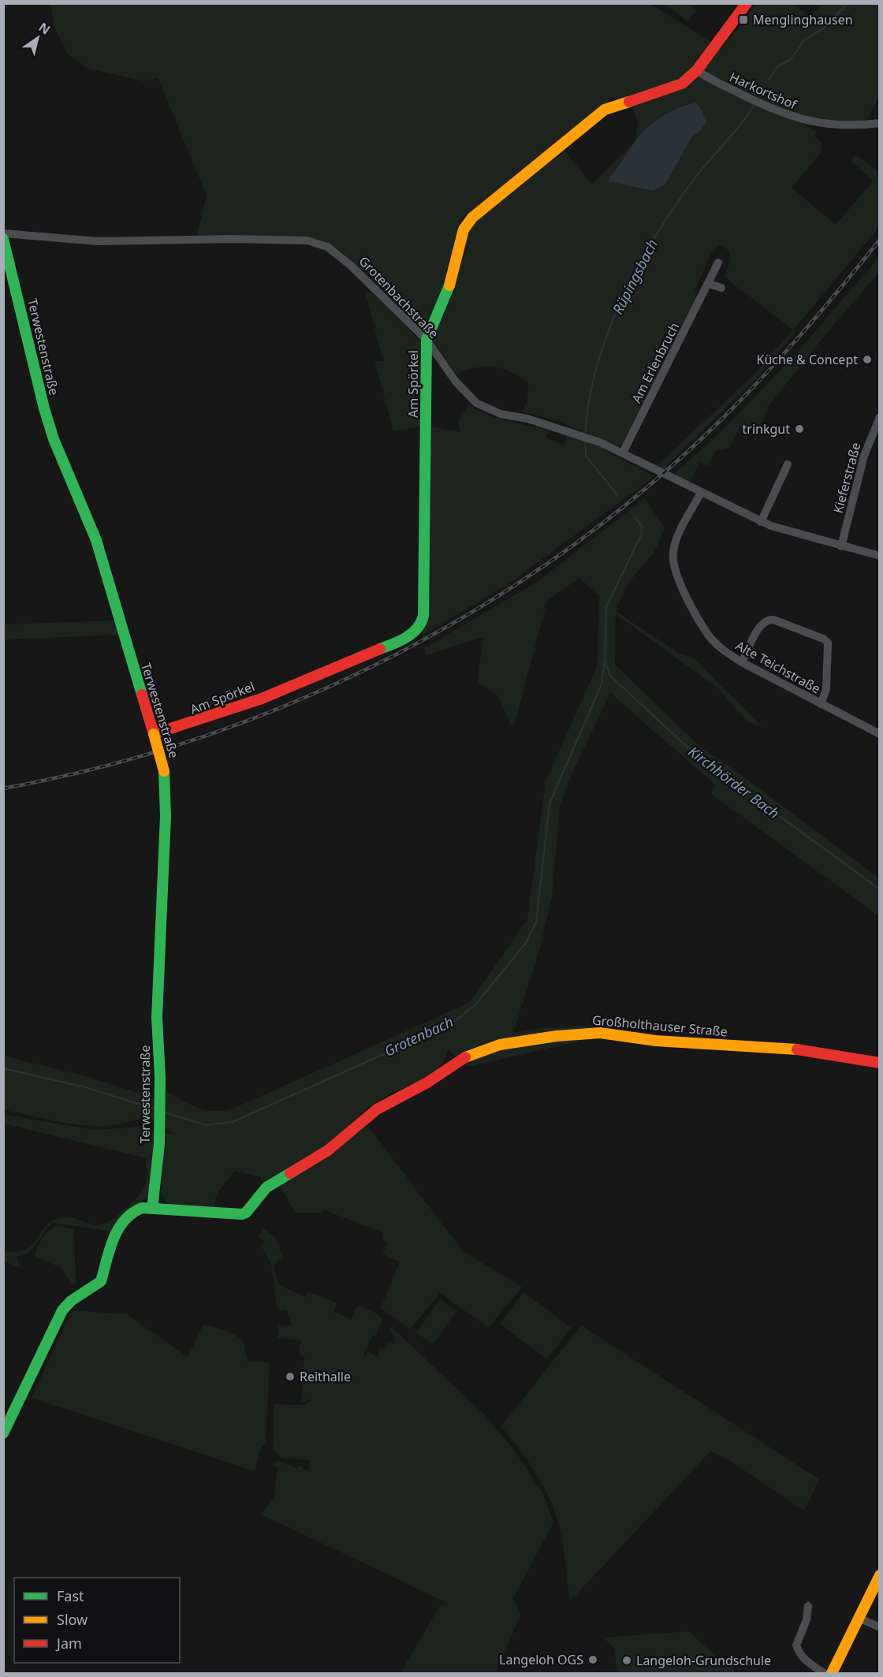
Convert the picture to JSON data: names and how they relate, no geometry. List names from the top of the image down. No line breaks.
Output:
{"streets":{"street":["Harkortshof","Grotenbachstraße","Terwestenstraße","Am Erlenbruch","Am Spörkel","Kieferstraße","Alte Teichstraße","Großholthauser Straße"]},"crossings":[["Harkortshof","Am Spörkel"],["Grotenbachstraße","Am Erlenbruch"],["Grotenbachstraße","Am Spörkel"],["Grotenbachstraße","Kieferstraße"],["Grotenbachstraße","Alte Teichstraße"],["Terwestenstraße","Am Spörkel"],["Terwestenstraße","Großholthauser Straße"]],"water":["Rüpingsbach","Kirchhörder Bach","Grotenbach"],"places":{"transit":["Menglinghausen"],"other":["Küche & Concept","trinkgut","Reithalle","Langeloh OGS","Langeloh-Grundschule"]},"legend":["Fast","Slow","Jam"],"north":"top right"}
